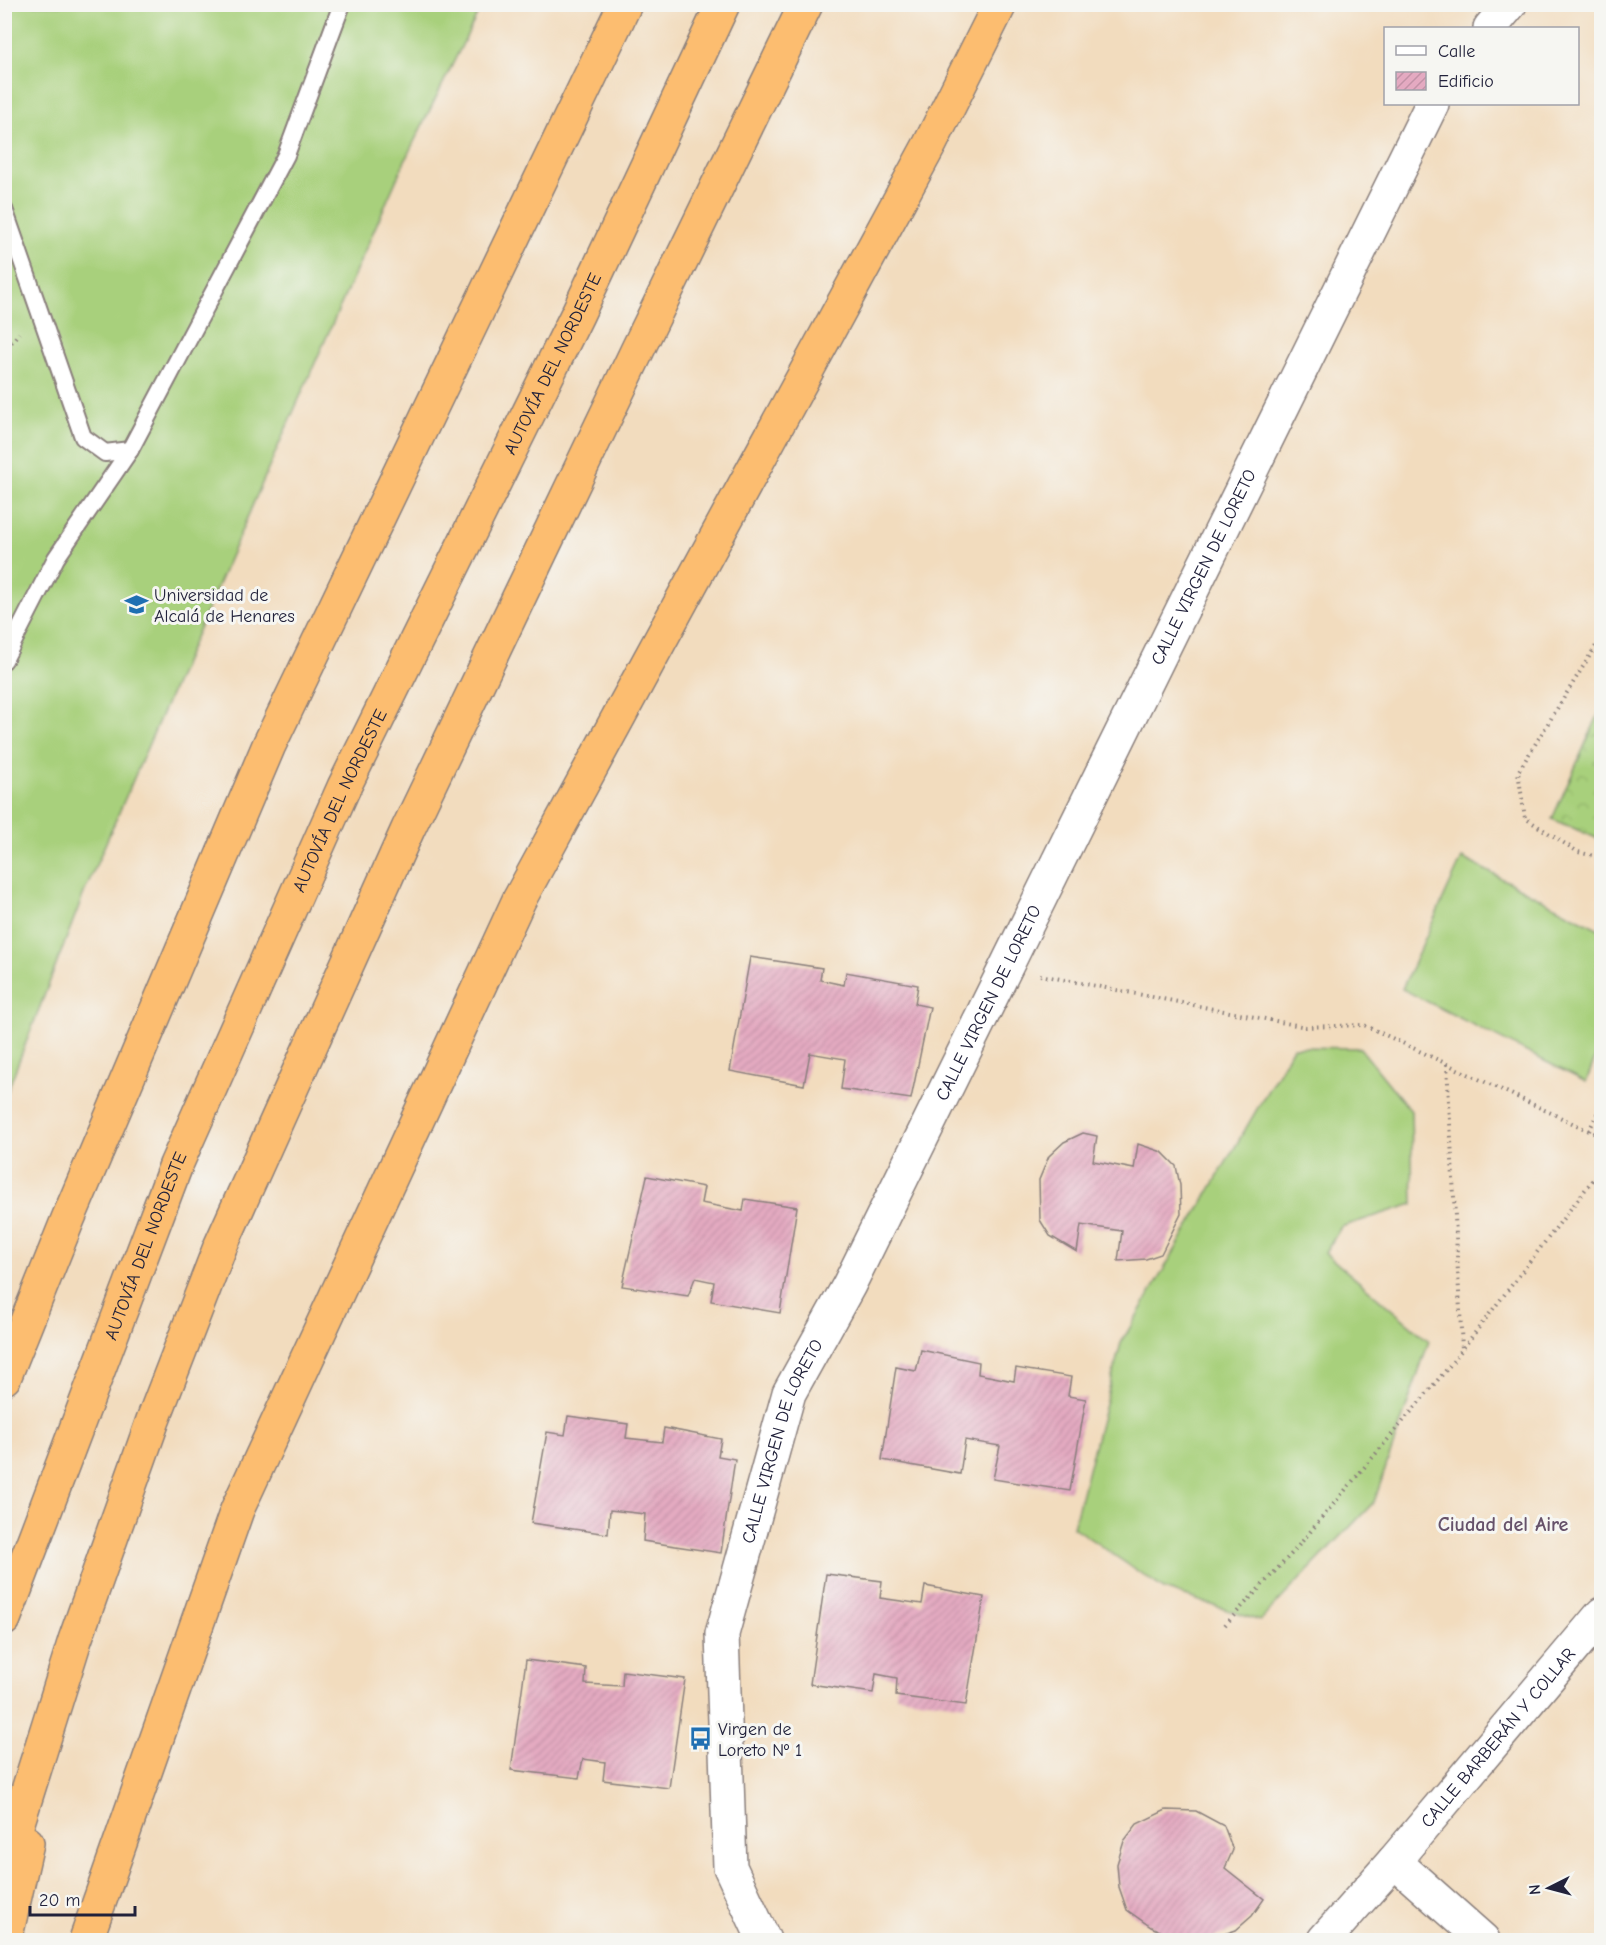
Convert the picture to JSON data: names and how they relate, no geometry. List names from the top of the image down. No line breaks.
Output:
{"streets":{"highway":["AUTOVÍA DEL NORDESTE"],"street":["CALLE VIRGEN DE LORETO","CALLE BARBERÁN Y COLLAR"]},"districts":["Ciudad del Aire"],"places":{"school or university":["Universidad de Alcalá de Henares"],"bus stop":["Virgen de Loreto Nº 1"]},"legend":["Calle","Edificio"],"scale_bar":"20 m","north":"left"}
